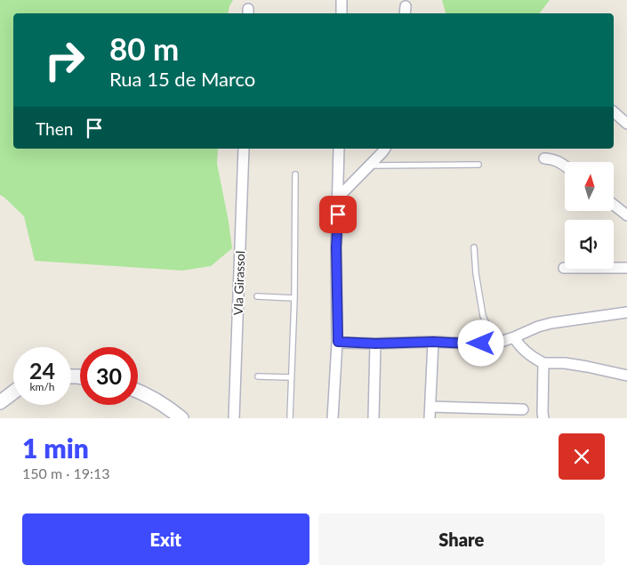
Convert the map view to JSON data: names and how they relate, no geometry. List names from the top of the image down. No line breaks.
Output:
{"streets":{"street":["VIa Girassol"]},"north":"top","page":{"turn":["80 m","Rua 15 de Marco"],"then":"Then","speed":"24 km/h","limit":"30","heading":["1 min","150 m · 19:13"],"buttons":["Exit","Share"]}}
